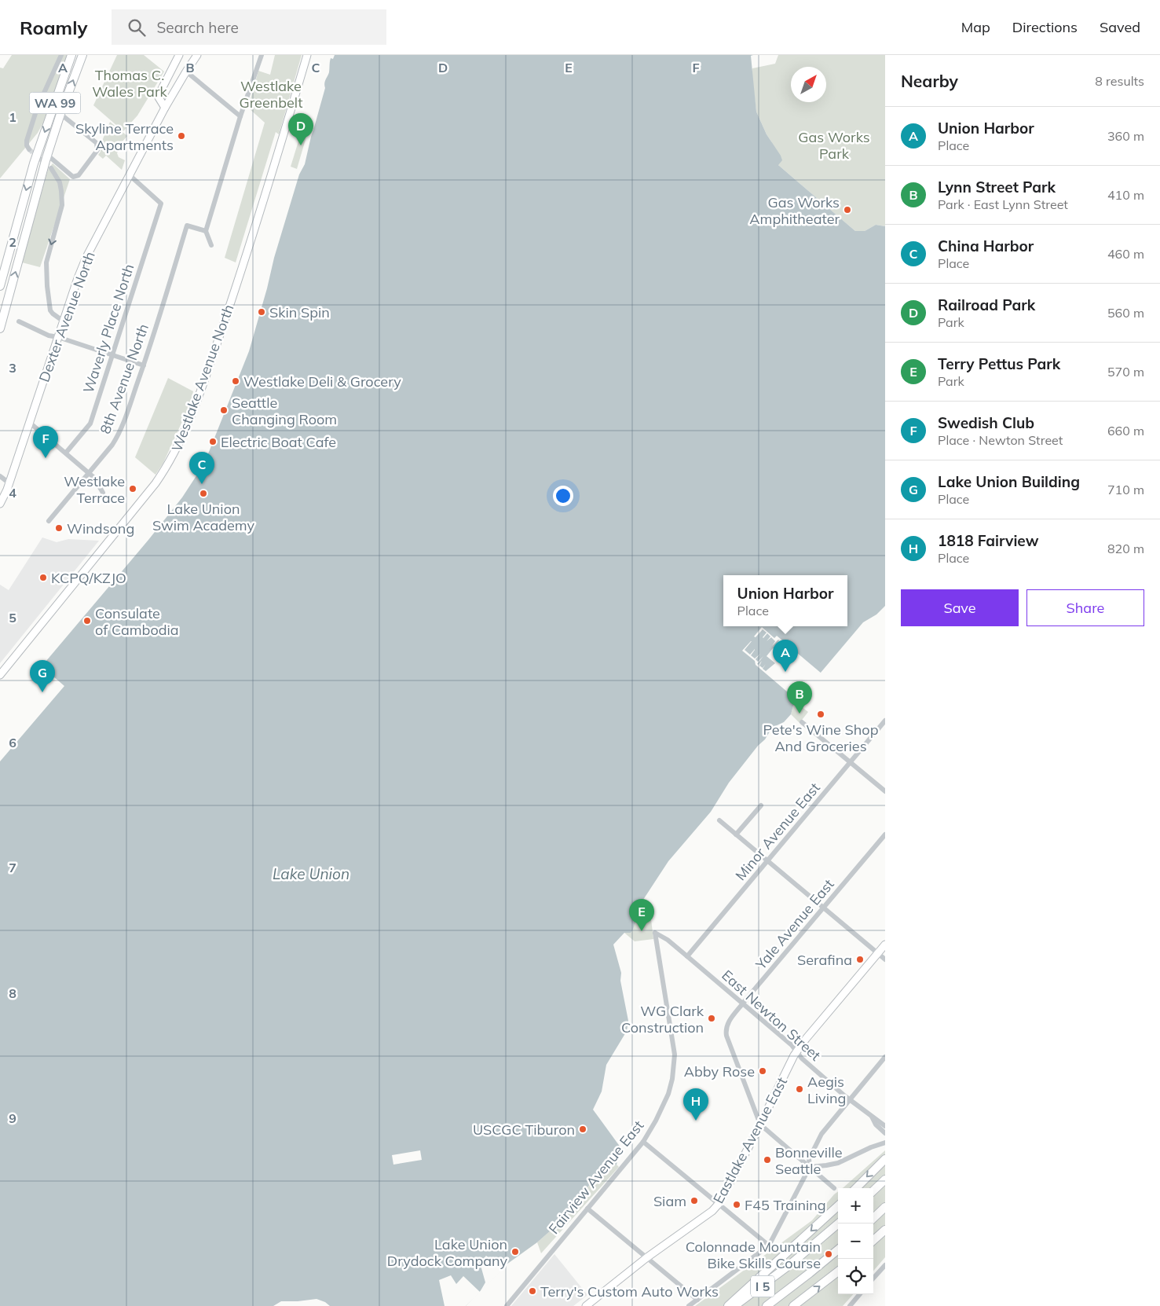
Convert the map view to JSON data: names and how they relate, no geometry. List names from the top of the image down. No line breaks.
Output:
{"streets":{"highway":["WA 99","I 5"],"main road":["Dexter Avenue North","Westlake Avenue North","Eastlake Avenue East"],"street":["Waverly Place North","8th Avenue North","Minor Avenue East","Yale Avenue East","East Newton Street","Fairview Avenue East"]},"crossings":[["Dexter Avenue North","Waverly Place North"],["Minor Avenue East","East Newton Street"],["Yale Avenue East","East Newton Street"],["Yale Avenue East","Eastlake Avenue East"],["East Newton Street","Eastlake Avenue East"],["East Newton Street","Fairview Avenue East"]],"water":["Lake Union"],"parks":["Thomas C. Wales Park","Westlake Greenbelt","Gas Works Park"],"places":["Skyline Terrace Apartments","Gas Works Amphitheater","Skin Spin","Westlake Deli & Grocery","Seattle Changing Room","Electric Boat Cafe","Westlake Terrace","Lake Union Swim Academy","Windsong","KCPQ/KZJO","Consulate of Cambodia","Pete's Wine Shop And Groceries","Serafina","WG Clark Construction","Abby Rose","Aegis Living","USCGC Tiburon","Bonneville Seattle","Siam","F45 Training","Lake Union Drydock Company","Colonnade Mountain Bike Skills Course","Terry's Custom Auto Works"],"north":"top right","page":{"header":"Roamly","search":"Search here","nav":["Map","Directions","Saved"],"heading":["Nearby","8 results"],"list":[{"mark":"A","name":"Union Harbor","note":"Place","value":"360 m"},{"mark":"B","name":"Lynn Street Park","note":"Park · East Lynn Street","value":"410 m"},{"mark":"C","name":"China Harbor","note":"Place","value":"460 m"},{"mark":"D","name":"Railroad Park","note":"Park","value":"560 m"},{"mark":"E","name":"Terry Pettus Park","note":"Park","value":"570 m"},{"mark":"F","name":"Swedish Club","note":"Place · Newton Street","value":"660 m"},{"mark":"G","name":"Lake Union Building","note":"Place","value":"710 m"},{"mark":"H","name":"1818 Fairview","note":"Place","value":"820 m"}],"pins":["D","F","C","A","G","B","E","H"],"popup":["Union Harbor","Place"],"buttons":["Save","Share"],"map_buttons":["+","−"]},"grid":{"columns":["A","B","C","D","E","F"],"rows":["1","2","3","4","5","6","7","8","9"]}}
